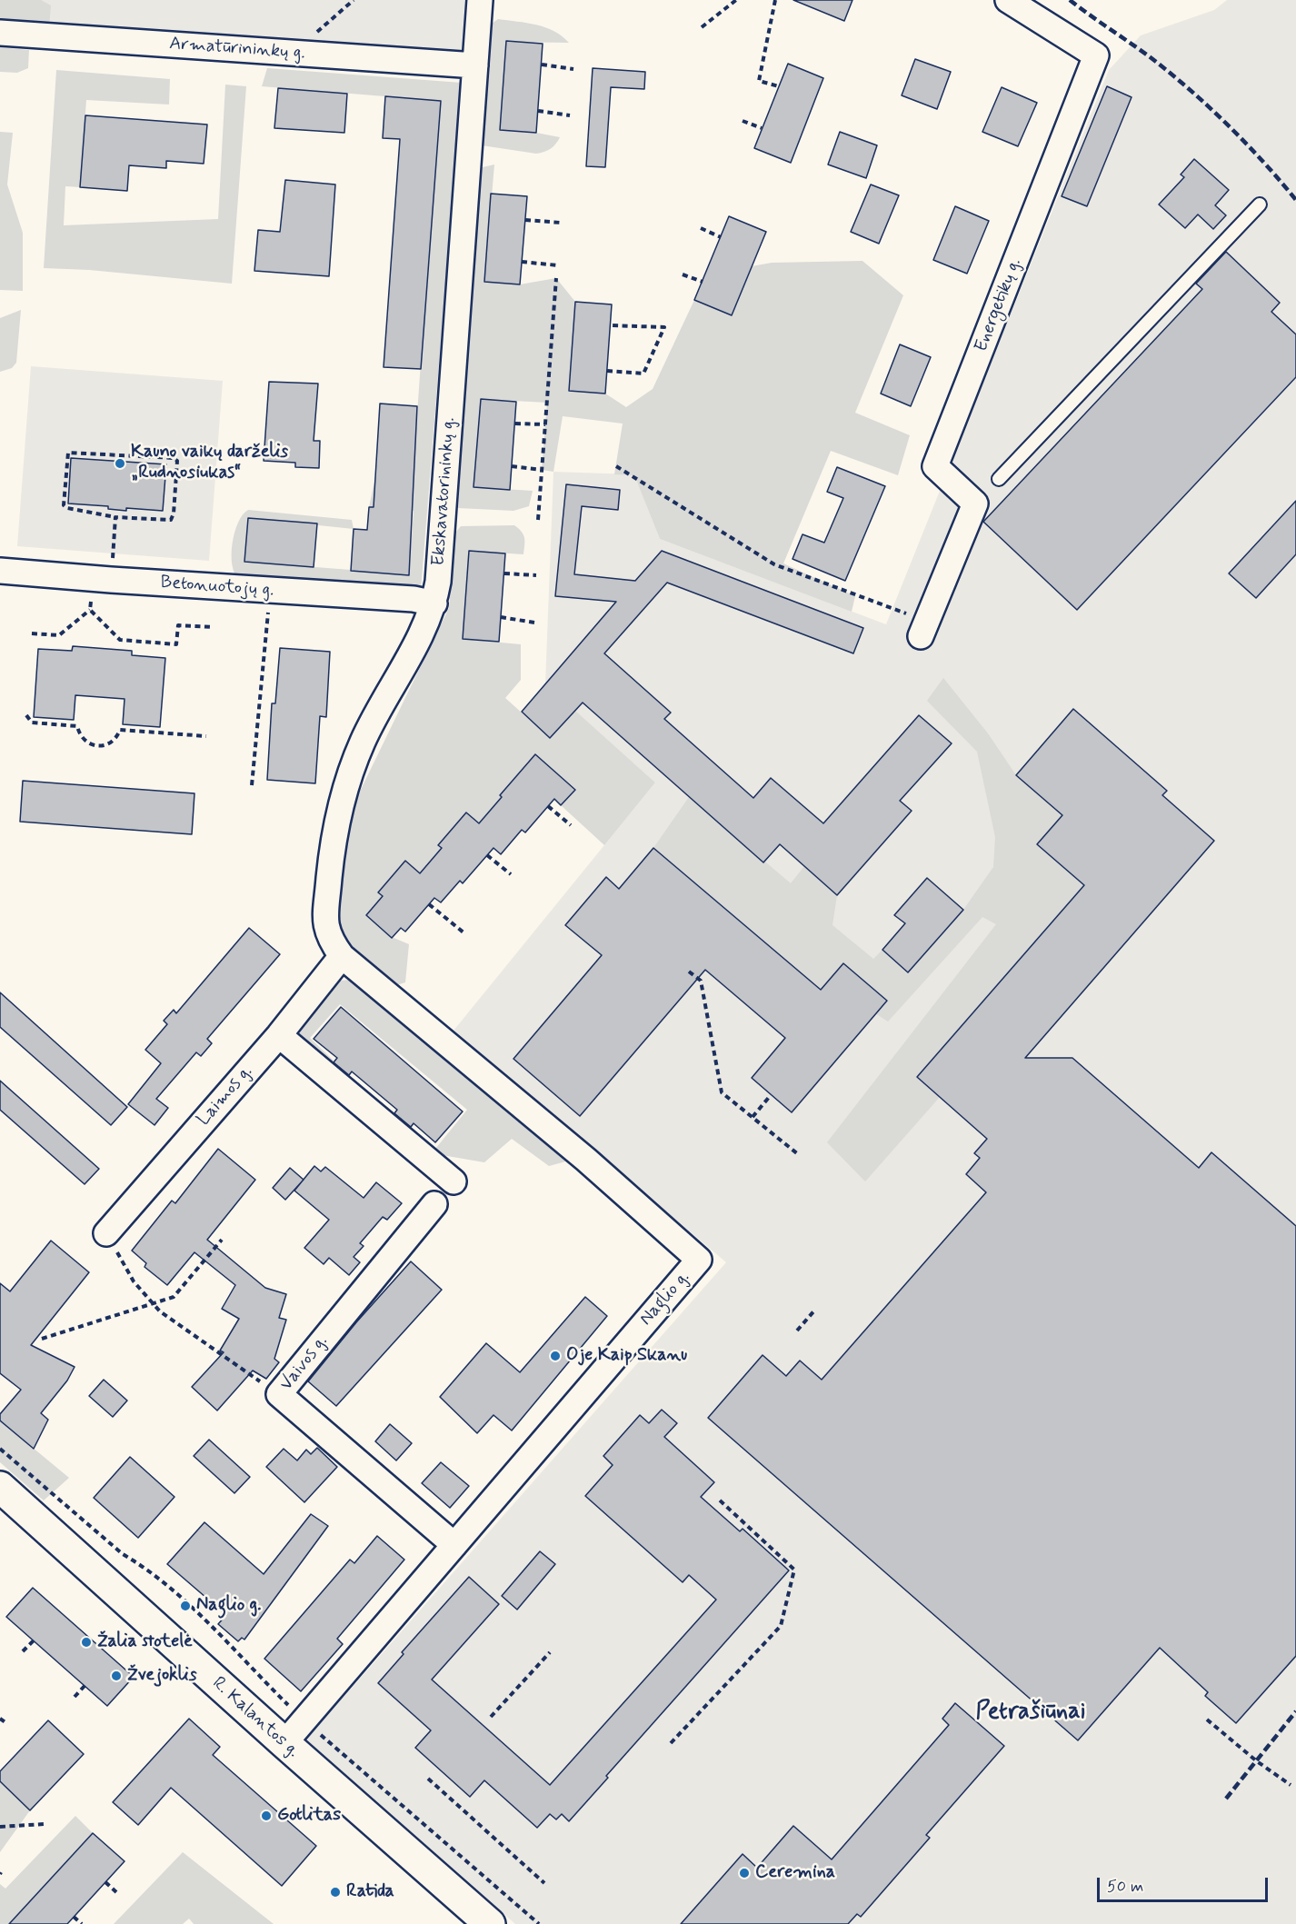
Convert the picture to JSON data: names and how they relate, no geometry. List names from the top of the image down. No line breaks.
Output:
{"streets":{"main road":["R. Kalantos g."],"street":["Armatūrininkų g.","Energetikų g.","Ekskavatorininkų g.","Betonuotojų g.","Laimos g.","Naglio g.","Vaivos g."]},"crossings":[["Armatūrininkų g.","Ekskavatorininkų g."],["Ekskavatorininkų g.","Betonuotojų g."],["Ekskavatorininkų g.","Laimos g."],["Ekskavatorininkų g.","Naglio g."],["Laimos g.","Naglio g."],["Naglio g.","Vaivos g."],["Naglio g.","R. Kalantos g."]],"districts":["Petrašiūnai"],"places":["Kauno vaikų darželis „Rudnosiukas“","Oje Kaip Skanu","Naglio g.","Žalia stotelė","Žvejoklis","Gotlitas","Ceremina","Ratida"],"scale_bar":"50 m"}
